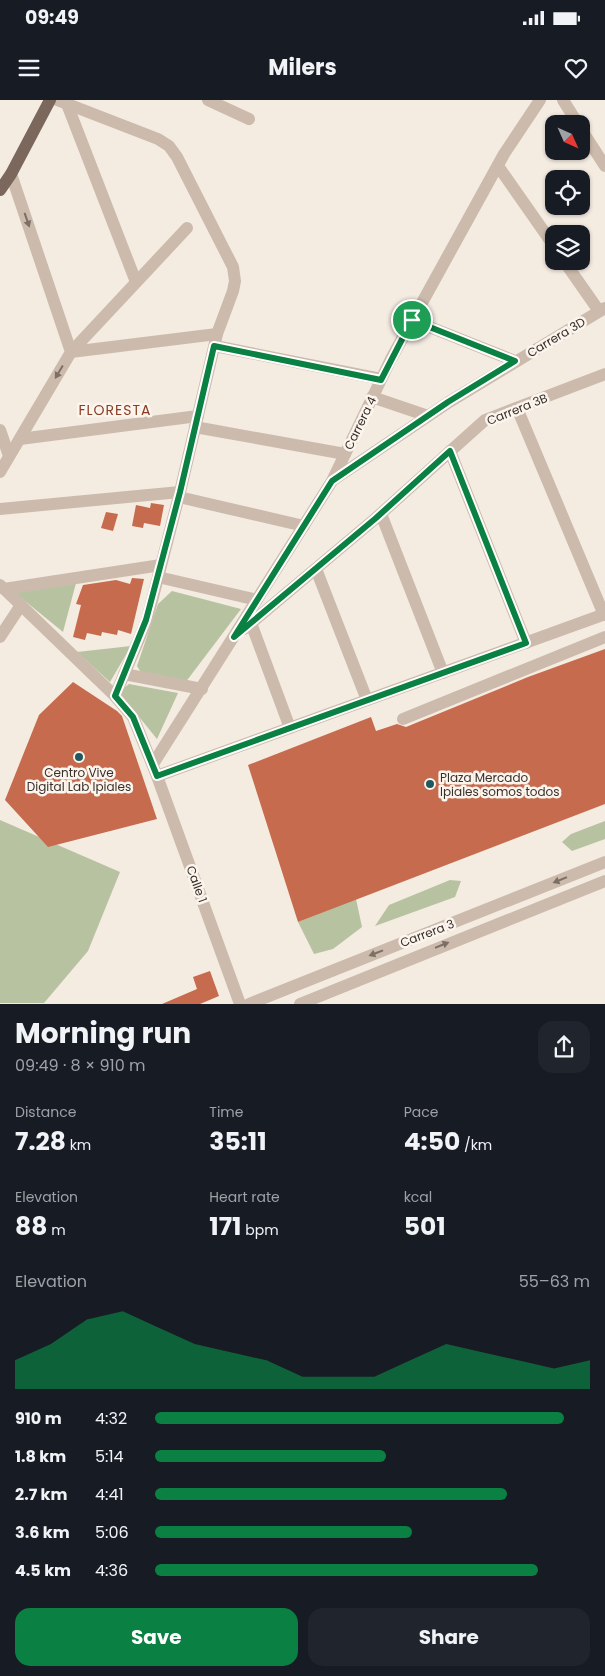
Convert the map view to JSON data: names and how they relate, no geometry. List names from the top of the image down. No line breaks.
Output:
{"streets":{"street":["Carrera 3D","Carrera 3B","Carrera 4","Calle 1","Carrera 3"]},"crossings":[["Carrera 3D","Carrera 4"],["Carrera 3B","Carrera 4"],["Carrera 4","Calle 1"]],"districts":["FLORESTA"],"places":["Centro Vive Digital Lab Ipiales","Plaza Mercado Ipiales somos todos"],"north":"bottom right","page":{"status":"09:49","header":"Milers","heading":["Morning run","09:49 · 8 × 910 m"],"stats":[["Distance","7.28 km"],["Time","35:11"],["Pace","4:50 /km"],["Elevation","88 m"],["Heart rate","171 bpm"],["kcal","501"]],"chart":["Elevation","55–63 m"],"list":[{"name":"910 m","note":"4:32"},{"name":"1.8 km","note":"5:14"},{"name":"2.7 km","note":"4:41"},{"name":"3.6 km","note":"5:06"},{"name":"4.5 km","note":"4:36"}],"buttons":["Save","Share"]}}
